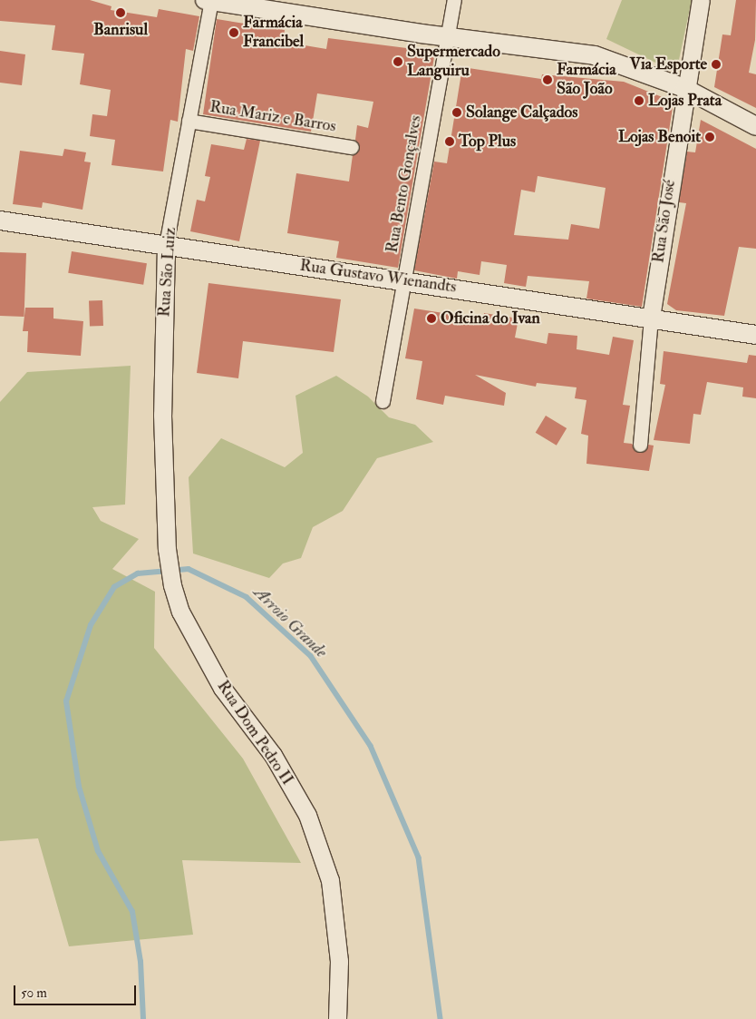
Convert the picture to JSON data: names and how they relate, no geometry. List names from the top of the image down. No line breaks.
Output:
{"streets":{"main road":["Rua Gustavo Wienandts"],"street":["Rua Mariz e Barros","Rua Bento Gonçalves","Rua São José","Rua São Luiz","Rua Dom Pedro II"]},"crossings":[["Rua Mariz e Barros","Rua São Luiz"],["Rua Bento Gonçalves","Rua Gustavo Wienandts"],["Rua São José","Rua Gustavo Wienandts"],["Rua São Luiz","Rua Gustavo Wienandts"],["Rua São Luiz","Rua Dom Pedro II"]],"water":["Arroio Grande"],"places":["Banrisul","Farmácia Francibel","Supermercado Languiru","Via Esporte","Farmácia São João","Lojas Prata","Solange Calçados","Lojas Benoit","Top Plus","Oficina do Ivan"],"scale_bar":"50 m"}
